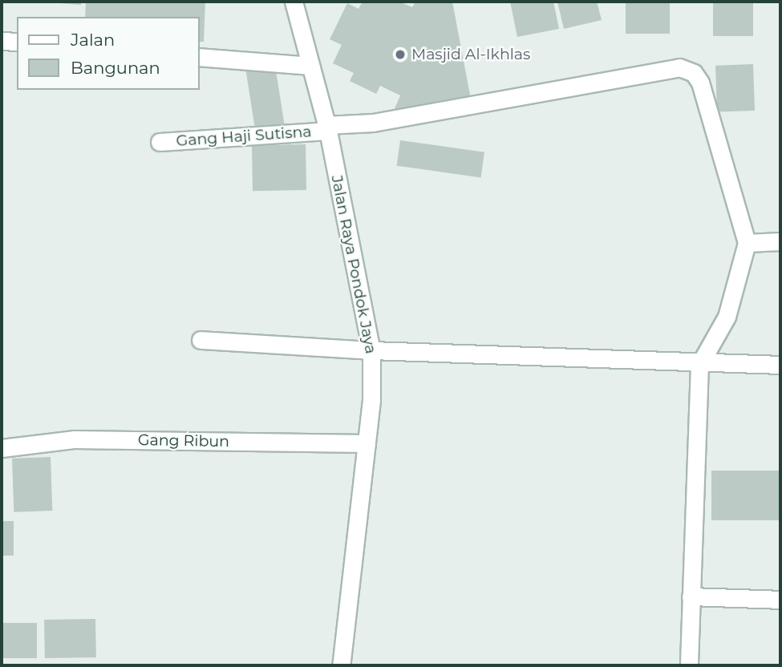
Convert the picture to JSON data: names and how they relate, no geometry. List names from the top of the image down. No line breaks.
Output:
{"streets":{"street":["Gang Haji Sutisna","Jalan Raya Pondok Jaya","Gang Ribun"]},"crossings":[["Gang Haji Sutisna","Jalan Raya Pondok Jaya"],["Jalan Raya Pondok Jaya","Gang Ribun"]],"places":["Masjid Al-Ikhlas"],"legend":["Jalan","Bangunan"]}
